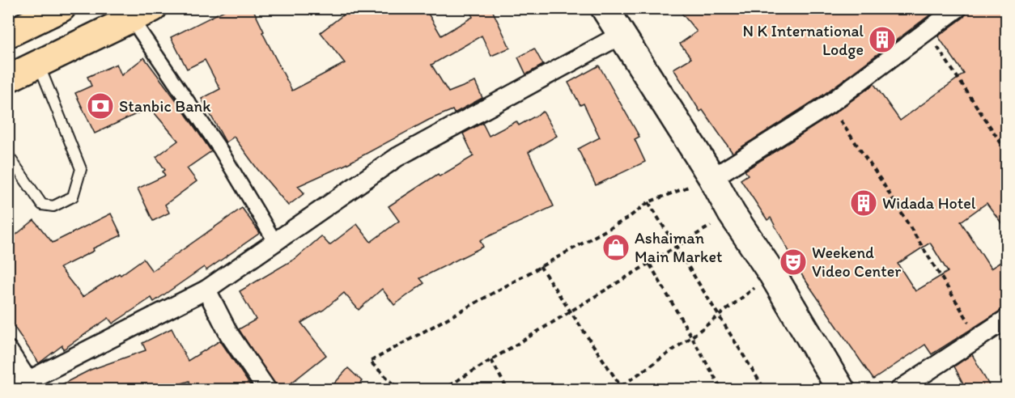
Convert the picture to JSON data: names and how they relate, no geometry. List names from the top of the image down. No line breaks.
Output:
{"places":{"building":["N K International Lodge","Widada Hotel"],"bank":["Stanbic Bank"],"shop":["Ashaiman Main Market"],"theatre":["Weekend Video Center"]}}
